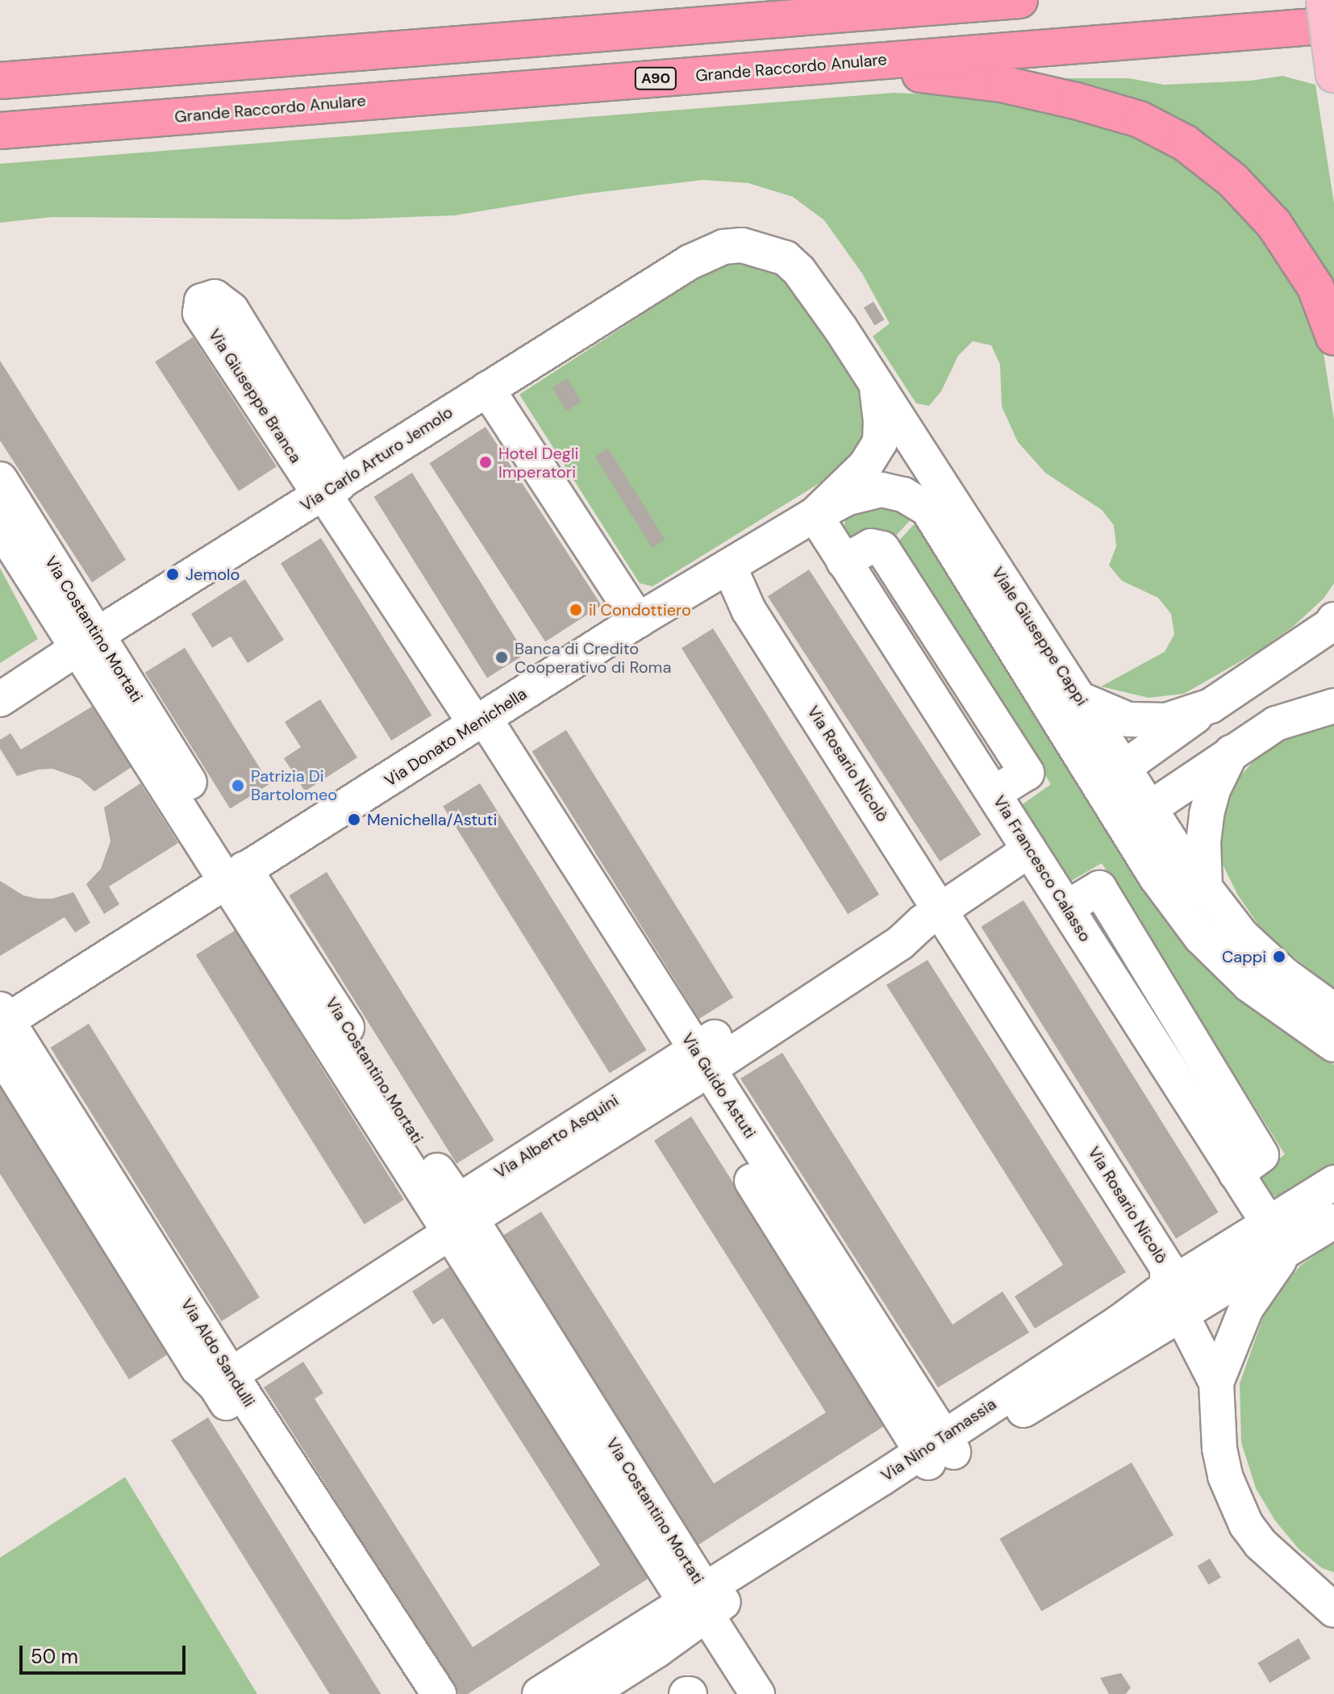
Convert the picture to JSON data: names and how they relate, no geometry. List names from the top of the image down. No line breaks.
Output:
{"streets":{"highway":["Grande Raccordo Anulare","A90"],"street":["Via Giuseppe Branca","Via Carlo Arturo Jemolo","Via Costantino Mortati","Viale Giuseppe Cappi","Via Donato Menichella","Via Rosario Nicolò","Via Francesco Calasso","Via Guido Astuti","Via Alberto Asquini","Via Aldo Sandulli","Via Nino Tamassia"]},"crossings":[["Via Giuseppe Branca","Via Carlo Arturo Jemolo"],["Via Giuseppe Branca","Via Guido Astuti"],["Via Carlo Arturo Jemolo","Via Costantino Mortati"],["Via Carlo Arturo Jemolo","Viale Giuseppe Cappi"],["Via Carlo Arturo Jemolo","Via Guido Astuti"],["Via Costantino Mortati","Via Donato Menichella"],["Via Costantino Mortati","Via Alberto Asquini"],["Via Costantino Mortati","Via Nino Tamassia"],["Viale Giuseppe Cappi","Via Donato Menichella"],["Viale Giuseppe Cappi","Via Francesco Calasso"],["Via Donato Menichella","Via Rosario Nicolò"],["Via Donato Menichella","Via Francesco Calasso"],["Via Donato Menichella","Via Guido Astuti"],["Via Donato Menichella","Via Aldo Sandulli"],["Via Rosario Nicolò","Via Alberto Asquini"],["Via Rosario Nicolò","Via Nino Tamassia"],["Via Francesco Calasso","Via Alberto Asquini"],["Via Francesco Calasso","Via Nino Tamassia"],["Via Guido Astuti","Via Alberto Asquini"],["Via Guido Astuti","Via Nino Tamassia"],["Via Alberto Asquini","Via Aldo Sandulli"]],"places":["Hotel Degli Imperatori","Jemolo","il Condottiero","Banca di Credito Cooperativo di Roma","Patrizia Di Bartolomeo","Menichella/Astuti","Cappi"],"scale_bar":"50 m"}
